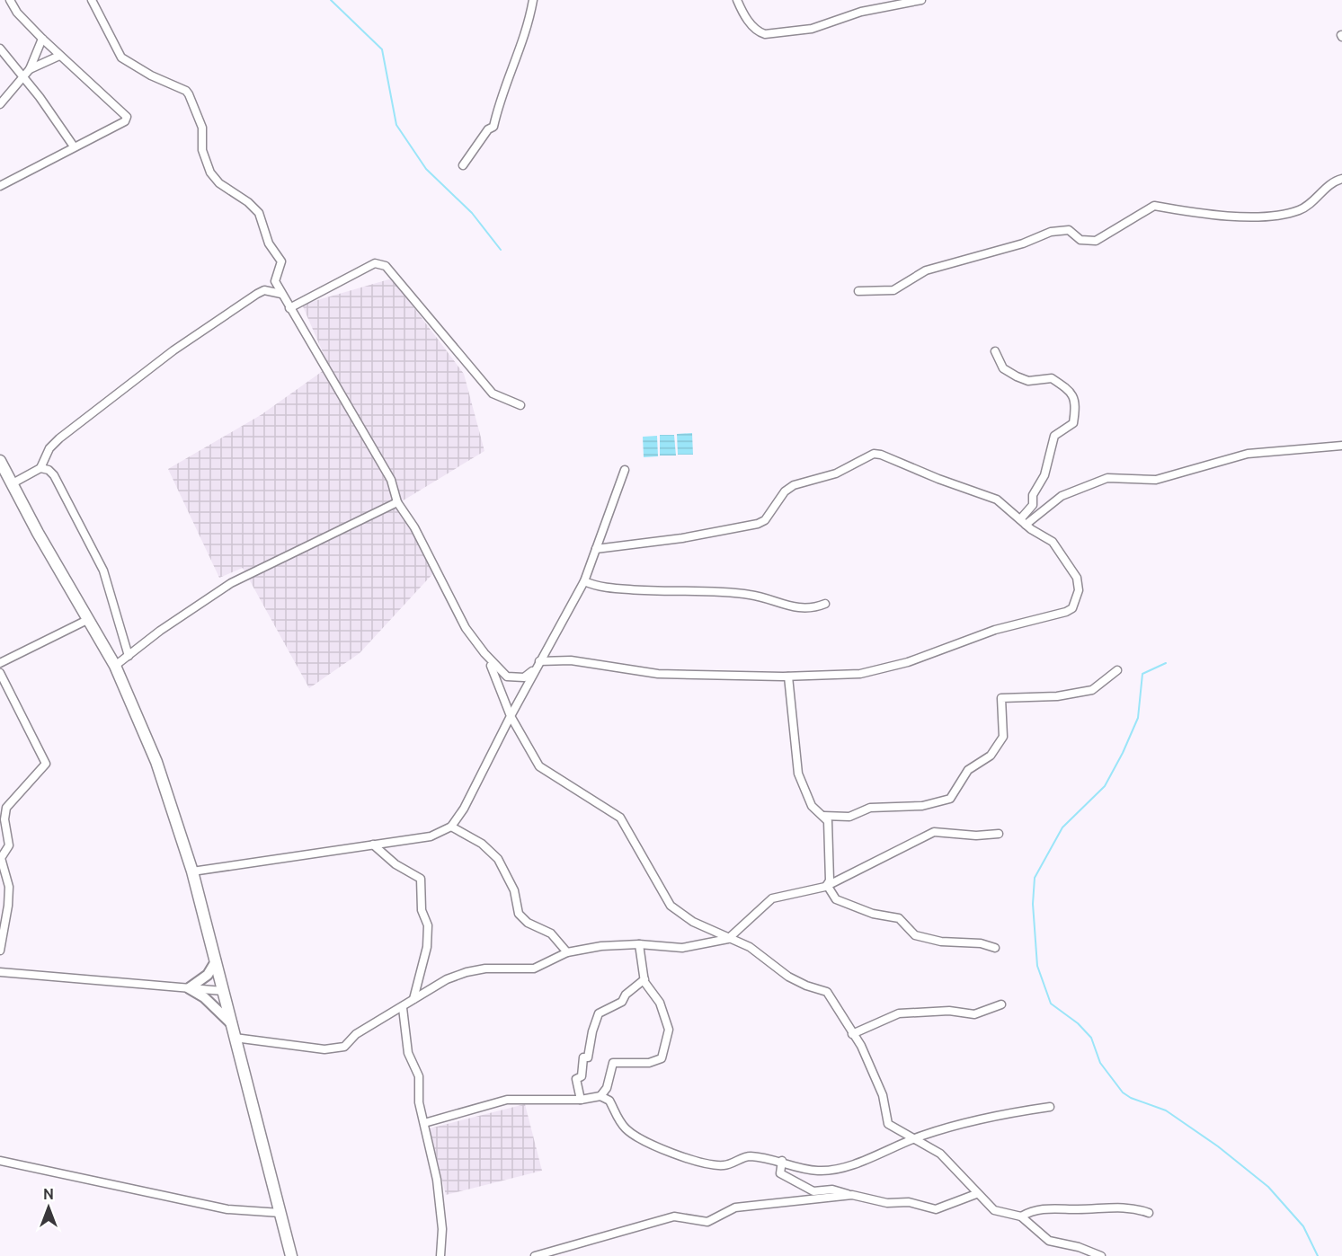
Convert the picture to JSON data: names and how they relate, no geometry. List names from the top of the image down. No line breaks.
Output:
{"north":"top"}
